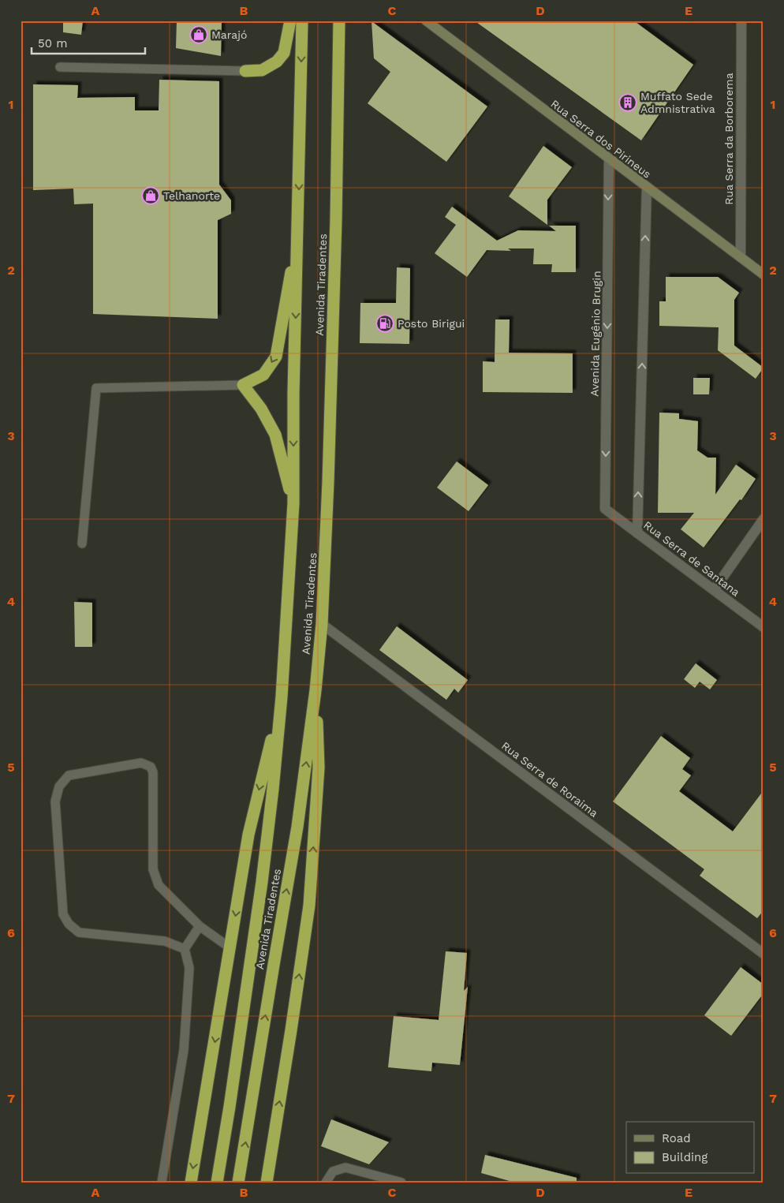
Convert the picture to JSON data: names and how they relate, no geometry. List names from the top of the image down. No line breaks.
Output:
{"streets":{"highway":["Avenida Tiradentes"],"street":["Rua Serra dos Pirineus","Rua Serra da Borborema","Avenida Eugênio Brugin","Rua Serra de Santana","Rua Serra de Roraima"]},"crossings":[["Rua Serra dos Pirineus","Rua Serra da Borborema"],["Rua Serra dos Pirineus","Avenida Eugênio Brugin"],["Avenida Tiradentes","Rua Serra de Roraima"],["Avenida Eugênio Brugin","Rua Serra de Santana"]],"places":{"shop":["Marajó","Telhanorte"],"building":["Muffato Sede Admnistrativa"],"fuel station":["Posto Birigui"]},"legend":["Road","Building"],"scale_bar":"50 m","grid":{"columns":["A","B","C","D","E"],"rows":["1","2","3","4","5","6","7"]}}
